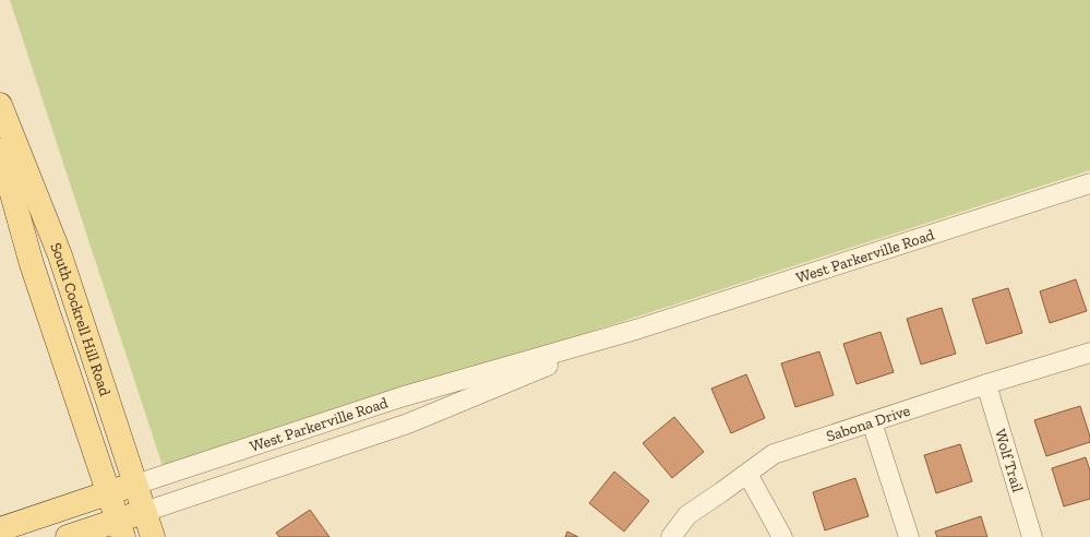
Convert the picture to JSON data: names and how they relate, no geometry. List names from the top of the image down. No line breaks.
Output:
{"streets":{"main road":["West Parkerville Road","South Cockrell Hill Road"],"street":["Sabona Drive","Wolf Trail"]},"crossings":[["West Parkerville Road","South Cockrell Hill Road"],["Sabona Drive","Wolf Trail"]]}
